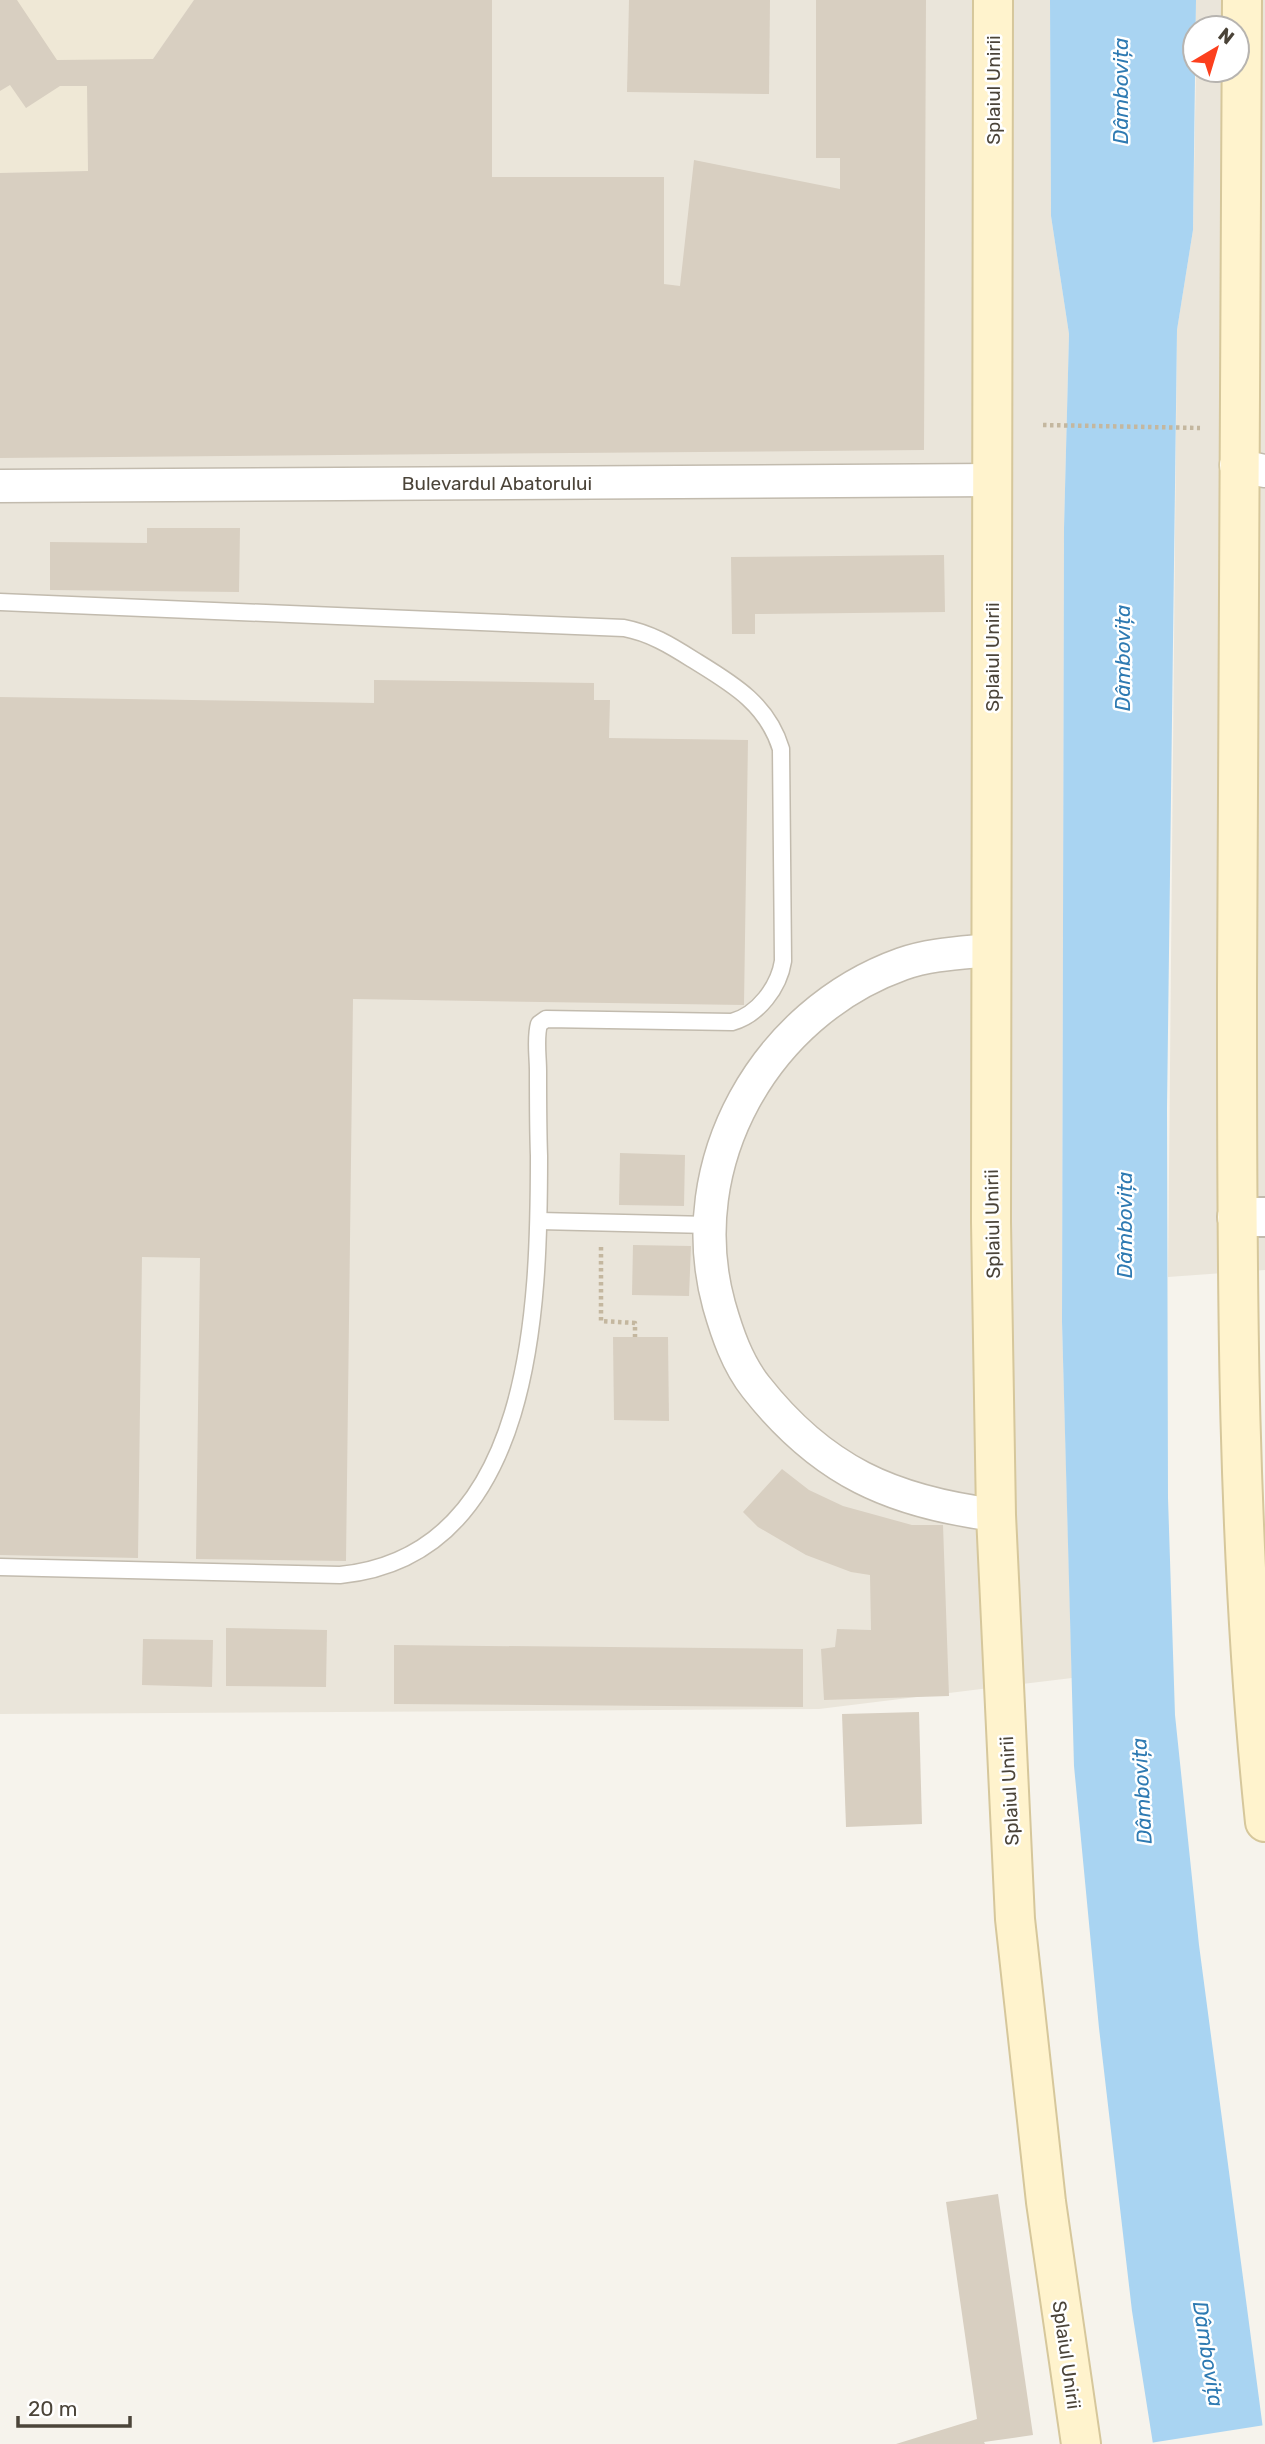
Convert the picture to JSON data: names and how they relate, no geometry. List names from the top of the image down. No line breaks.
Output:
{"streets":{"main road":["Splaiul Unirii"],"street":["Bulevardul Abatorului"]},"crossings":[["Splaiul Unirii","Bulevardul Abatorului"]],"water":["Dâmbovița"],"scale_bar":"20 m","north":"top right"}
